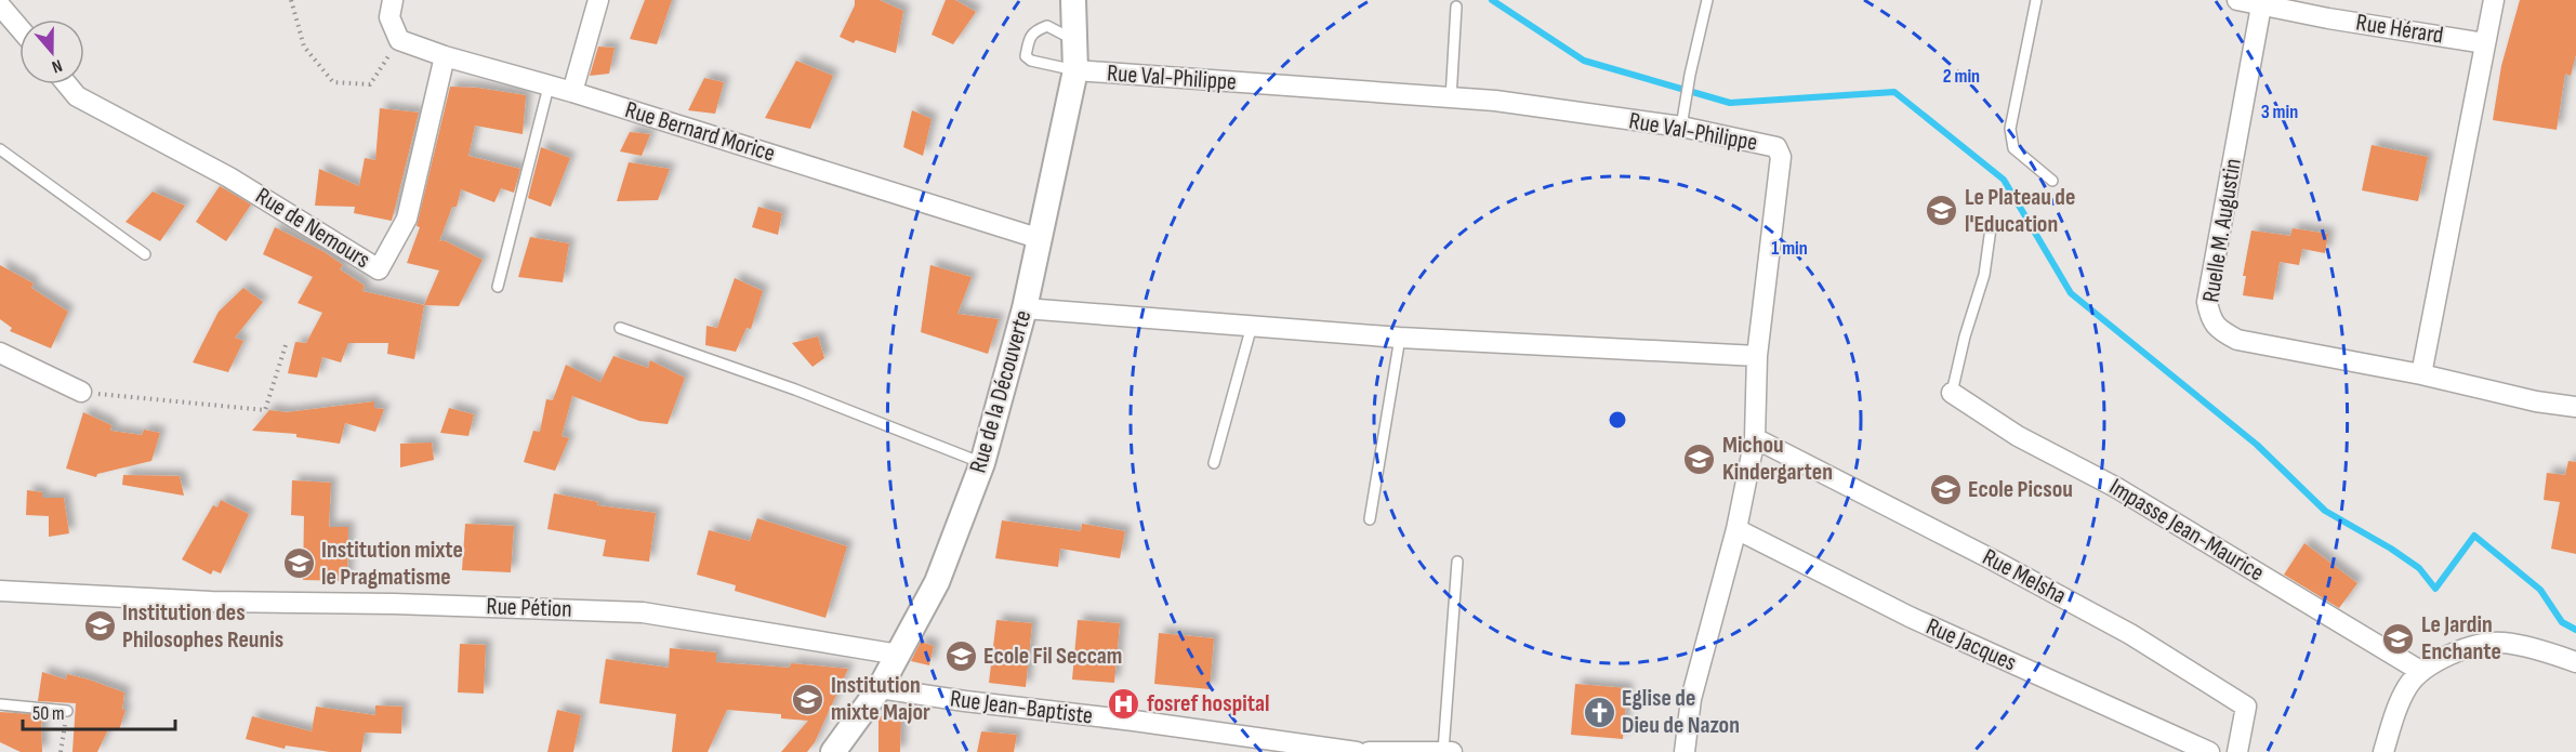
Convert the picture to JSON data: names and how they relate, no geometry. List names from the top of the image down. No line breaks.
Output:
{"streets":{"street":["Rue Hérard","Rue Val-Philippe","Rue Bernard Morice","Rue de Nemours","Ruelle M. Augustin","Rue de la Découverte","Impasse Jean-Maurice","Rue Melsha","Rue Pétion","Rue Jacques","Rue Jean-Baptiste"]},"crossings":[["Rue Hérard","Ruelle M. Augustin"],["Rue Val-Philippe","Rue de la Découverte"],["Rue Val-Philippe","Rue Melsha"],["Rue Val-Philippe","Rue Jacques"],["Rue Bernard Morice","Rue de Nemours"],["Rue Bernard Morice","Rue de la Découverte"],["Rue de la Découverte","Rue Pétion"],["Rue de la Découverte","Rue Jean-Baptiste"]],"places":{"school or university":["Le Plateau de l'Education","Michou Kindergarten","Ecole Picsou","Institution mixte le Pragmatisme","Institution des Philosophes Reunis","Le Jardin Enchante","Ecole Fil Seccam","Institution mixte Major"],"hospital":["fosref hospital"],"church":["Eglise de Dieu de Nazon"]},"scale_bar":"50 m","north":"bottom","rings":["2 min","3 min","1 min"]}
